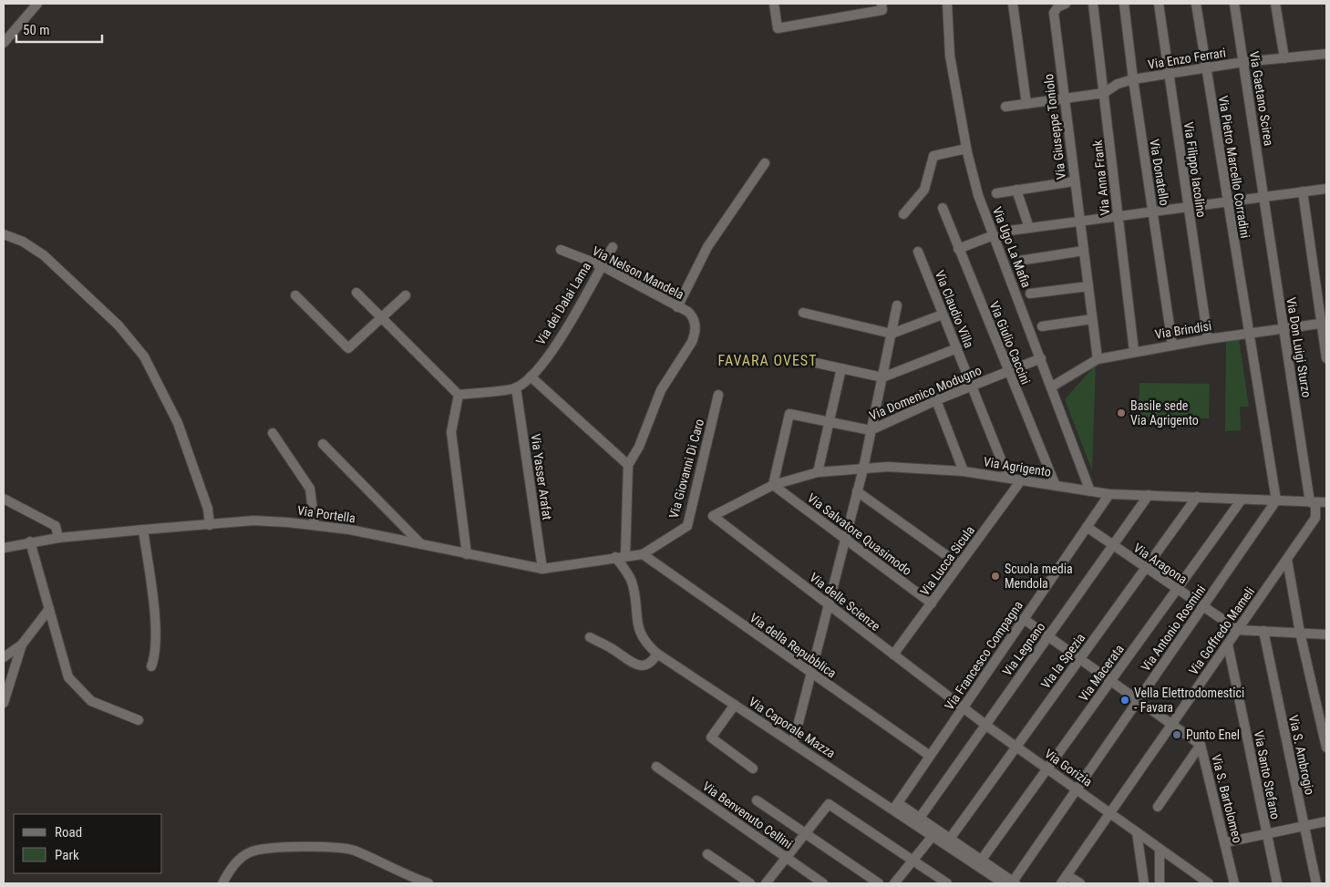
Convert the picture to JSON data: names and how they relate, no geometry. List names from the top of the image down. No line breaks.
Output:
{"streets":{"street":["Via Enzo Ferrari","Via Gaetano Scirea","Via Giuseppe Toniolo","Via Pietro Marcello Corradini","Via Filippo Iacolino","Via Donatello","Via Anna Frank","Via Ugo La Mafia","Via Nelson Mandela","Via dei Dalai Lama","Via Claudio Villa","Via Brindisi","Via Giulio Caccini","Via Don Luigi Sturzo","Via Domenico Modugno","Via Agrigento","Via Giovanni Di Caro","Via Yasser Arafat","Via Portella","Via Salvatore Quasimodo","Via Lucca Sicula","Via Aragona","Via delle Scienze","Via Antonio Rosmini","Via Goffredo Mameli","Via della Repubblica","Via Legnano","Via Francesco Compagna","Via la Spezia","Via Macerata","Via Caporale Mazza","Via S. Ambrogio","Via Gorizia","Via Santo Stefano","Via S. Bartolomeo","Via Benvenuto Cellini"]},"crossings":[["Via Enzo Ferrari","Via Gaetano Scirea"],["Via Enzo Ferrari","Via Giuseppe Toniolo"],["Via Enzo Ferrari","Via Pietro Marcello Corradini"],["Via Enzo Ferrari","Via Filippo Iacolino"],["Via Enzo Ferrari","Via Donatello"],["Via Enzo Ferrari","Via Anna Frank"],["Via Gaetano Scirea","Via Don Luigi Sturzo"],["Via Giuseppe Toniolo","Via Brindisi"],["Via Pietro Marcello Corradini","Via Brindisi"],["Via Pietro Marcello Corradini","Via Agrigento"],["Via Pietro Marcello Corradini","Via Antonio Rosmini"],["Via Filippo Iacolino","Via Brindisi"],["Via Donatello","Via Brindisi"],["Via Anna Frank","Via Brindisi"],["Via Ugo La Mafia","Via Brindisi"],["Via Ugo La Mafia","Via Domenico Modugno"],["Via Ugo La Mafia","Via Agrigento"],["Via Nelson Mandela","Via dei Dalai Lama"],["Via Nelson Mandela","Via Portella"],["Via Nelson Mandela","Via Caporale Mazza"],["Via dei Dalai Lama","Via Yasser Arafat"],["Via Claudio Villa","Via Domenico Modugno"],["Via Claudio Villa","Via Agrigento"],["Via Brindisi","Via Don Luigi Sturzo"],["Via Giulio Caccini","Via Domenico Modugno"],["Via Giulio Caccini","Via Agrigento"],["Via Don Luigi Sturzo","Via Agrigento"],["Via Don Luigi Sturzo","Via Goffredo Mameli"],["Via Domenico Modugno","Via Agrigento"],["Via Domenico Modugno","Via Salvatore Quasimodo"],["Via Agrigento","Via Salvatore Quasimodo"],["Via Agrigento","Via Lucca Sicula"],["Via Agrigento","Via delle Scienze"],["Via Agrigento","Via Antonio Rosmini"],["Via Agrigento","Via Goffredo Mameli"],["Via Agrigento","Via Legnano"],["Via Agrigento","Via Francesco Compagna"],["Via Agrigento","Via la Spezia"],["Via Agrigento","Via Macerata"],["Via Giovanni Di Caro","Via Portella"],["Via Giovanni Di Caro","Via della Repubblica"],["Via Yasser Arafat","Via Portella"],["Via Portella","Via della Repubblica"],["Via Portella","Via Caporale Mazza"],["Via Salvatore Quasimodo","Via Lucca Sicula"],["Via Lucca Sicula","Via delle Scienze"],["Via Aragona","Via Antonio Rosmini"],["Via Aragona","Via Goffredo Mameli"],["Via Aragona","Via Legnano"],["Via Aragona","Via Francesco Compagna"],["Via Aragona","Via la Spezia"],["Via Aragona","Via Macerata"],["Via delle Scienze","Via Francesco Compagna"],["Via delle Scienze","Via Gorizia"],["Via Antonio Rosmini","Via Caporale Mazza"],["Via Antonio Rosmini","Via Gorizia"],["Via Antonio Rosmini","Via S. Bartolomeo"],["Via Goffredo Mameli","Via Gorizia"],["Via Goffredo Mameli","Via Santo Stefano"],["Via Goffredo Mameli","Via S. Bartolomeo"],["Via della Repubblica","Via Francesco Compagna"],["Via Legnano","Via Caporale Mazza"],["Via Legnano","Via Gorizia"],["Via Legnano","Via S. Bartolomeo"],["Via Francesco Compagna","Via Caporale Mazza"],["Via Francesco Compagna","Via Gorizia"],["Via Francesco Compagna","Via S. Bartolomeo"],["Via la Spezia","Via Caporale Mazza"],["Via la Spezia","Via Gorizia"],["Via la Spezia","Via S. Bartolomeo"],["Via Macerata","Via Caporale Mazza"],["Via Macerata","Via Gorizia"],["Via Macerata","Via S. Bartolomeo"]],"districts":["FAVARA OVEST"],"places":["Basile sede Via Agrigento","Scuola media Mendola","Vella Elettrodomestici - Favara","Punto Enel"],"legend":["Road","Park"],"scale_bar":"50 m"}
